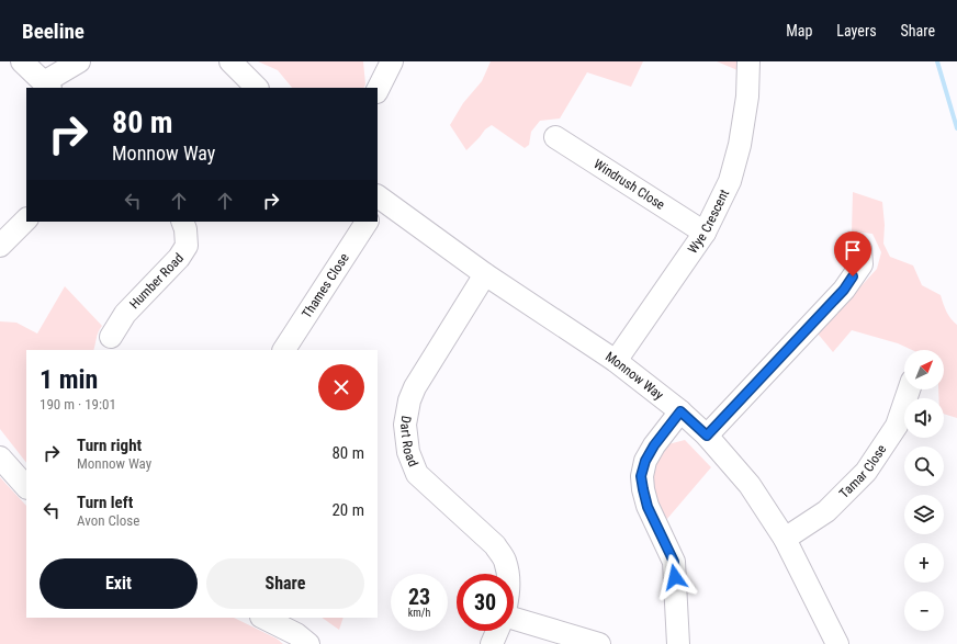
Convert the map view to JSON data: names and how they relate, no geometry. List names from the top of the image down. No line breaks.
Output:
{"streets":{"street":["Windrush Close","Wye Crescent","Humber Road","Thames Close","Monnow Way","Dart Road","Tamar Close"]},"crossings":[["Windrush Close","Wye Crescent"],["Wye Crescent","Monnow Way"],["Monnow Way","Dart Road"],["Monnow Way","Tamar Close"]],"north":"top right","page":{"header":"Beeline","nav":["Map","Layers","Share"],"turn":["80 m","Monnow Way"],"map_buttons":["+","−"],"heading":["1 min","190 m · 19:01"],"list":[{"name":"Turn right","note":"Monnow Way","value":"80 m"},{"name":"Turn left","note":"Avon Close","value":"20 m"}],"buttons":["Exit","Share"],"speed":"23 km/h","limit":"30"}}
